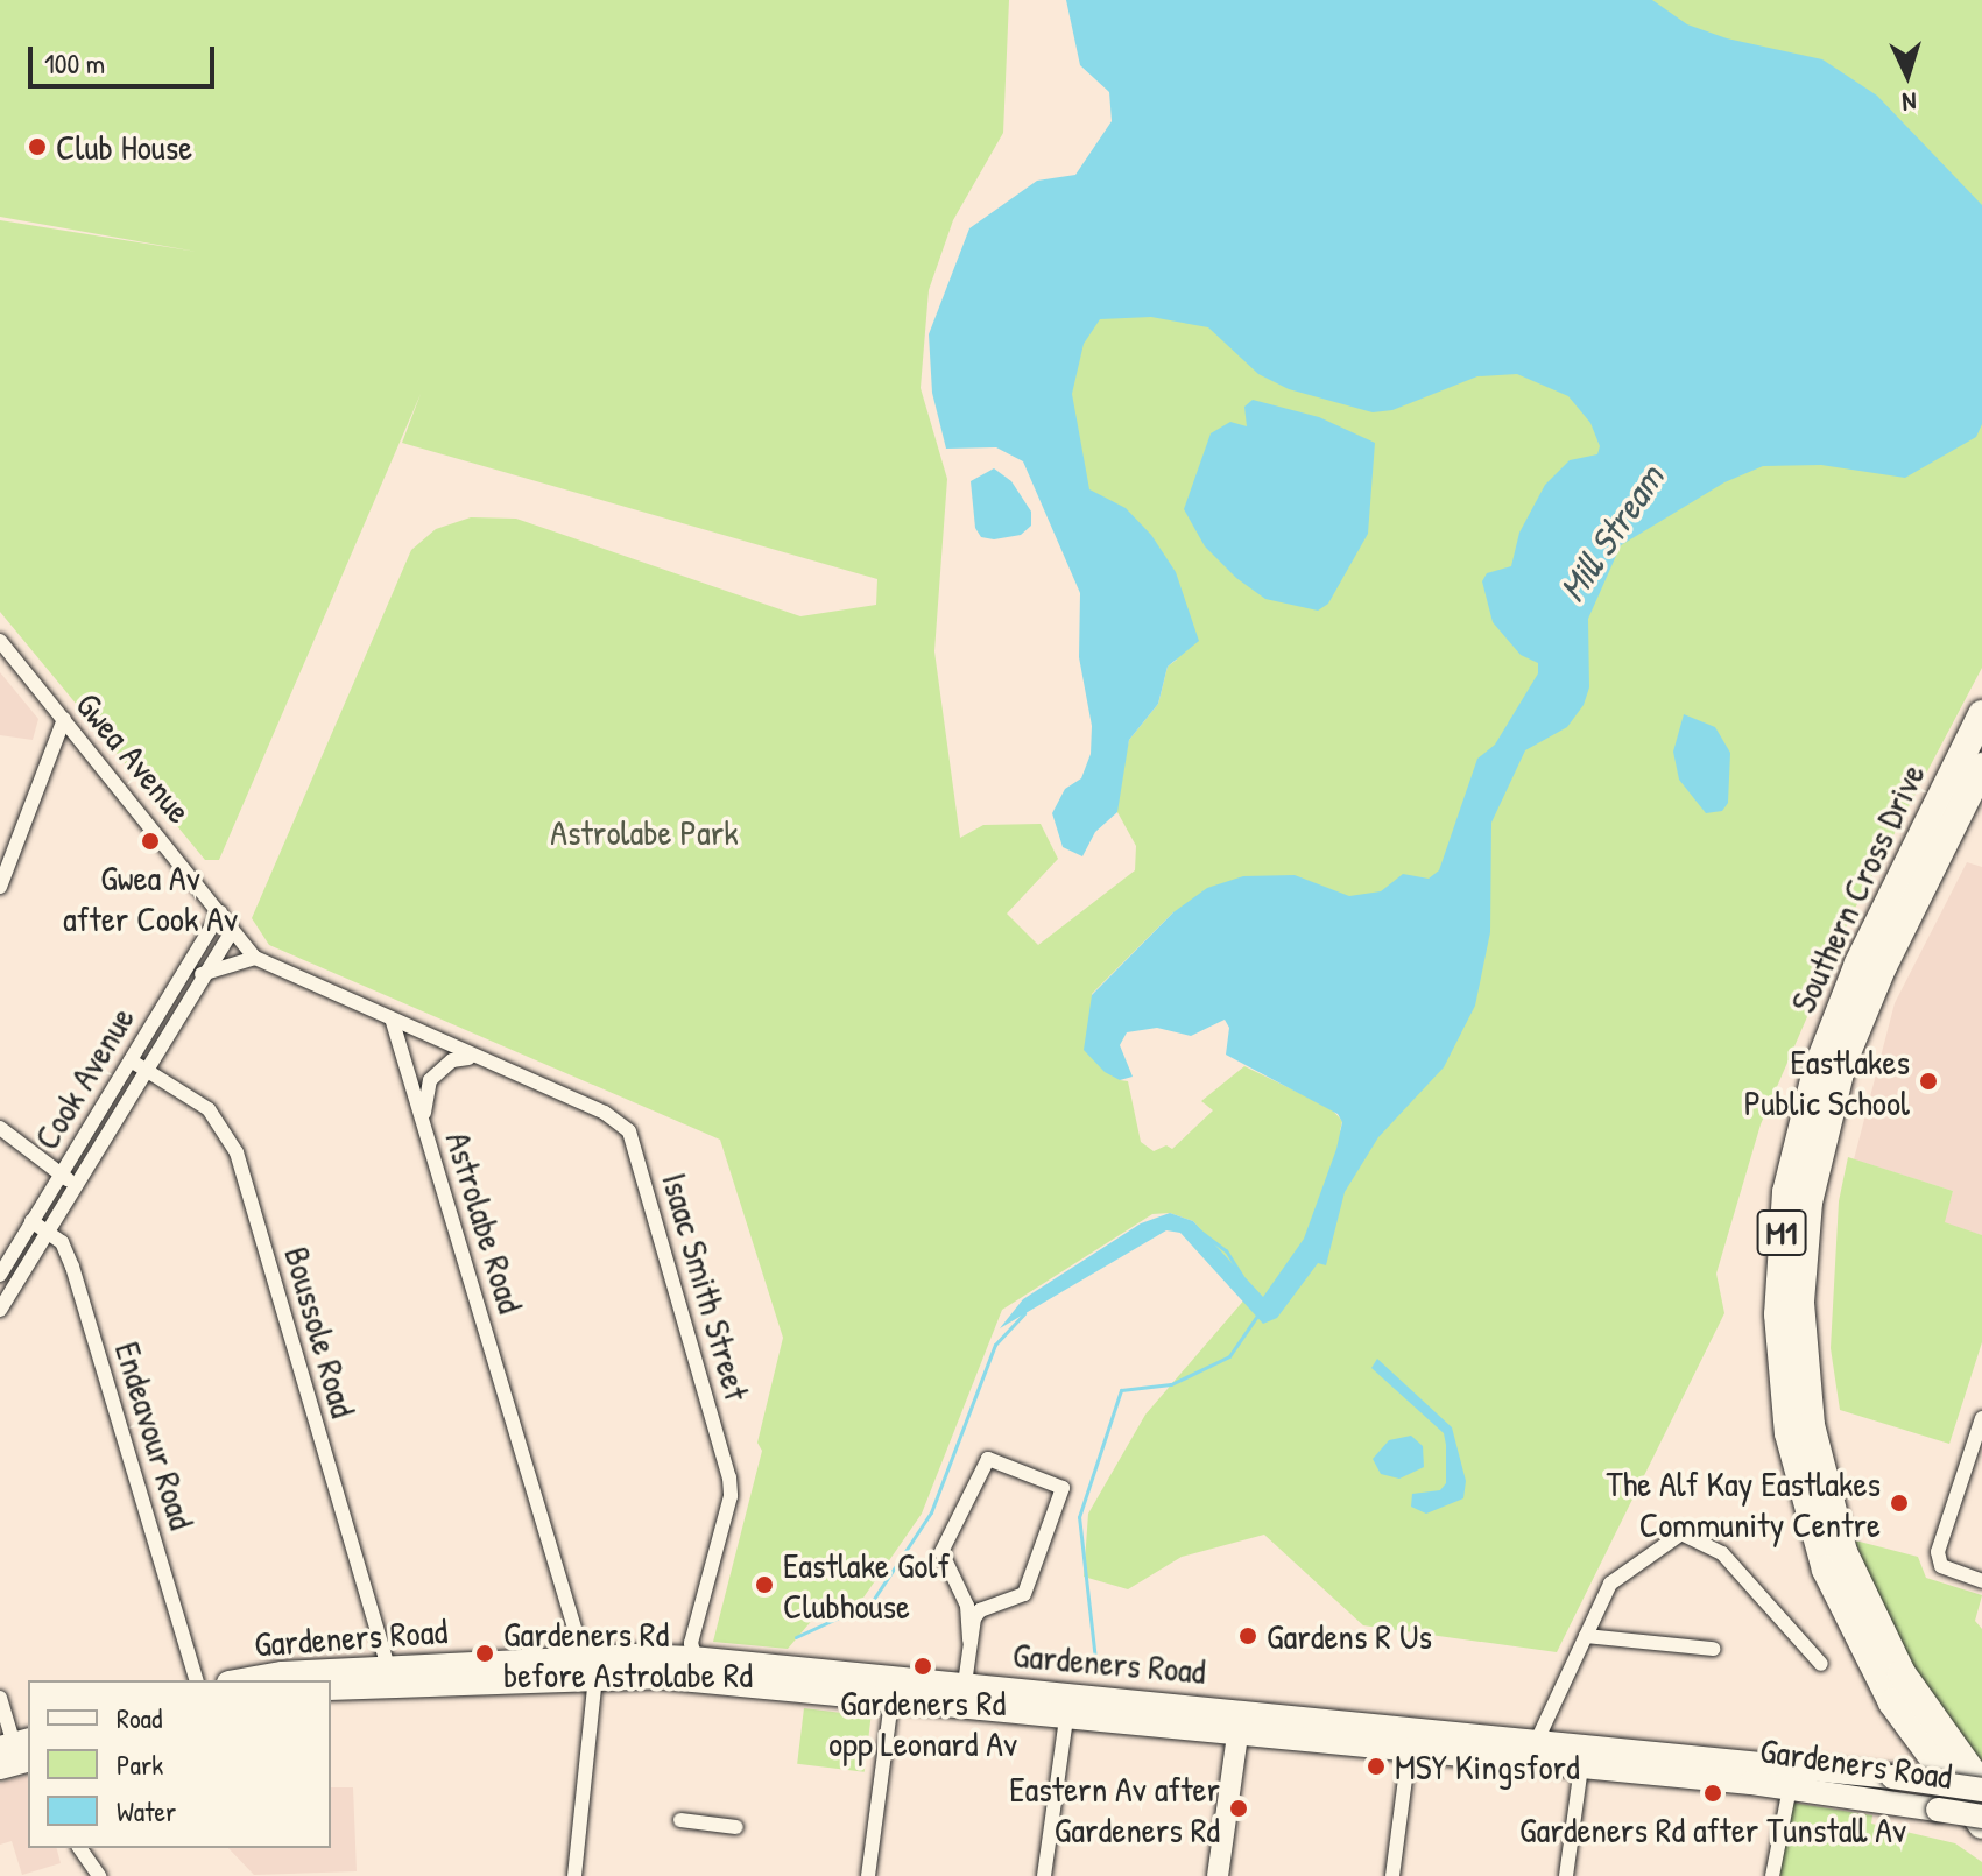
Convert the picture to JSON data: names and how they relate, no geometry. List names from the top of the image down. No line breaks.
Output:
{"streets":{"highway":["Southern Cross Drive","M1"],"main road":["Gardeners Road"],"street":["Gwea Avenue","Cook Avenue","Astrolabe Road","Isaac Smith Street","Boussole Road","Endeavour Road"]},"crossings":[["Gwea Avenue","Cook Avenue"],["Southern Cross Drive","Gardeners Road"],["Cook Avenue","Boussole Road"],["Cook Avenue","Endeavour Road"],["Astrolabe Road","Isaac Smith Street"],["Isaac Smith Street","Gardeners Road"],["Boussole Road","Gardeners Road"]],"water":["Mill Stream"],"parks":["Astrolabe Park"],"places":["Club House","Gwea Av after Cook Av","Eastlakes Public School","The Alf Kay Eastlakes Community Centre","Eastlake Golf Clubhouse","Gardens R Us","Gardeners Rd before Astrolabe Rd","Gardeners Rd opp Leonard Av","MSY Kingsford","Gardeners Rd after Tunstall Av","Eastern Av after Gardeners Rd"],"legend":["Road","Park","Water"],"scale_bar":"100 m","north":"bottom"}
